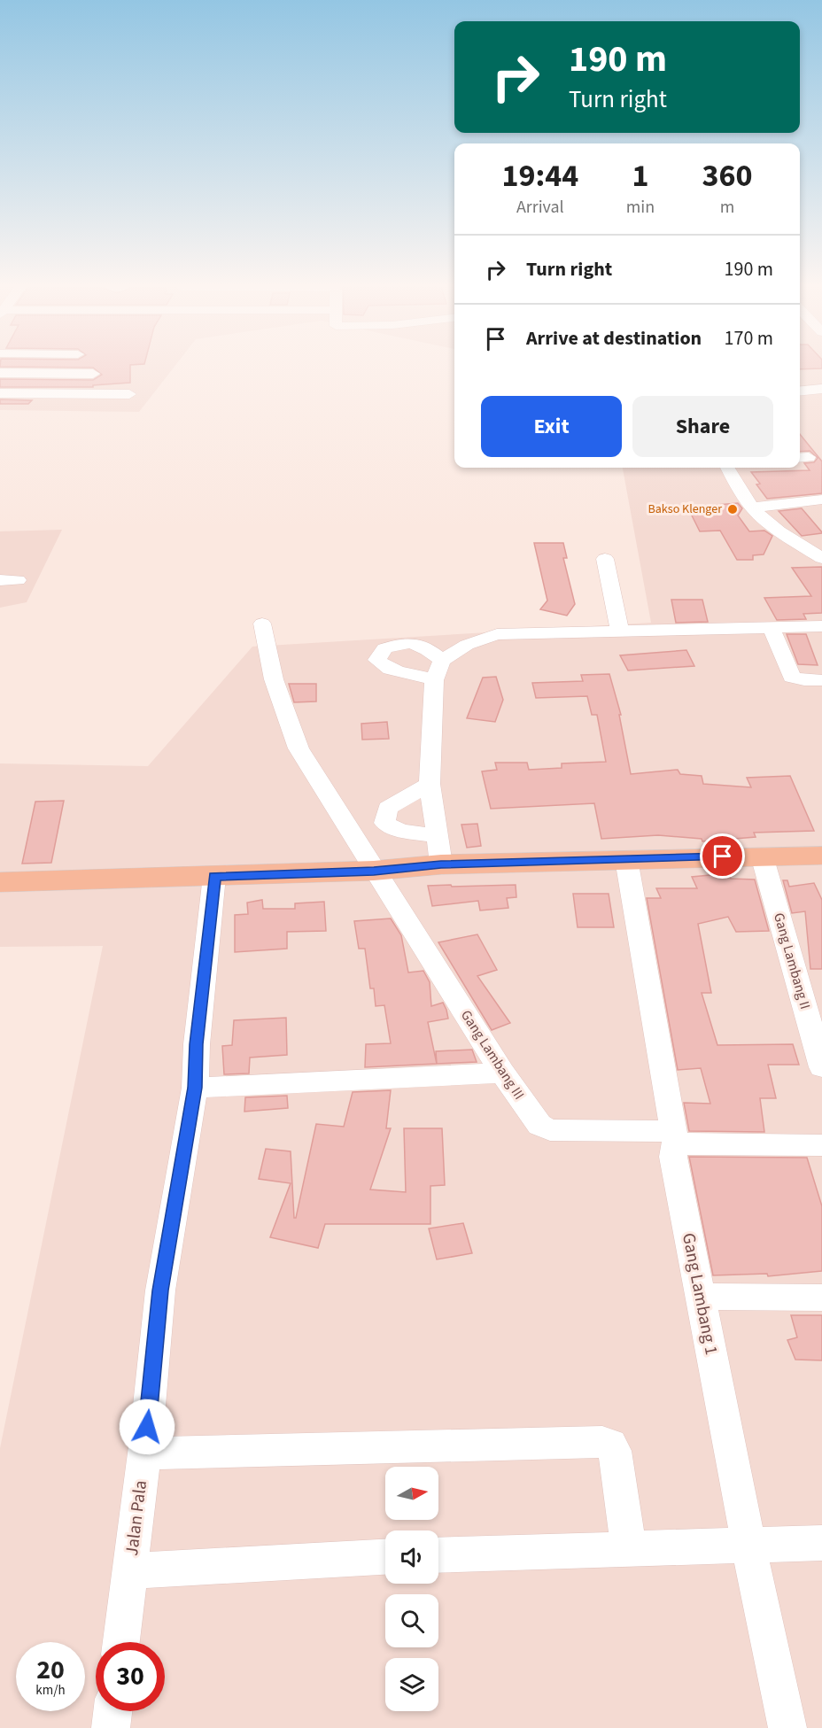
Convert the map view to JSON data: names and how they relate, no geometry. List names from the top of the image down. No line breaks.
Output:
{"streets":{"street":["Gang Lambang II","Gang Lambang III","Gang Lambang 1","Jalan Pala"]},"crossings":[["Gang Lambang III","Gang Lambang 1"]],"places":["Bakso Klenger"],"north":"right","page":{"turn":["190 m","Turn right"],"eta":["19:44","Arrival","1","min","360","m"],"list":[{"name":"Turn right","value":"190 m"},{"name":"Arrive at destination","value":"170 m"}],"buttons":["Exit","Share"],"speed":"20 km/h","limit":"30"}}
